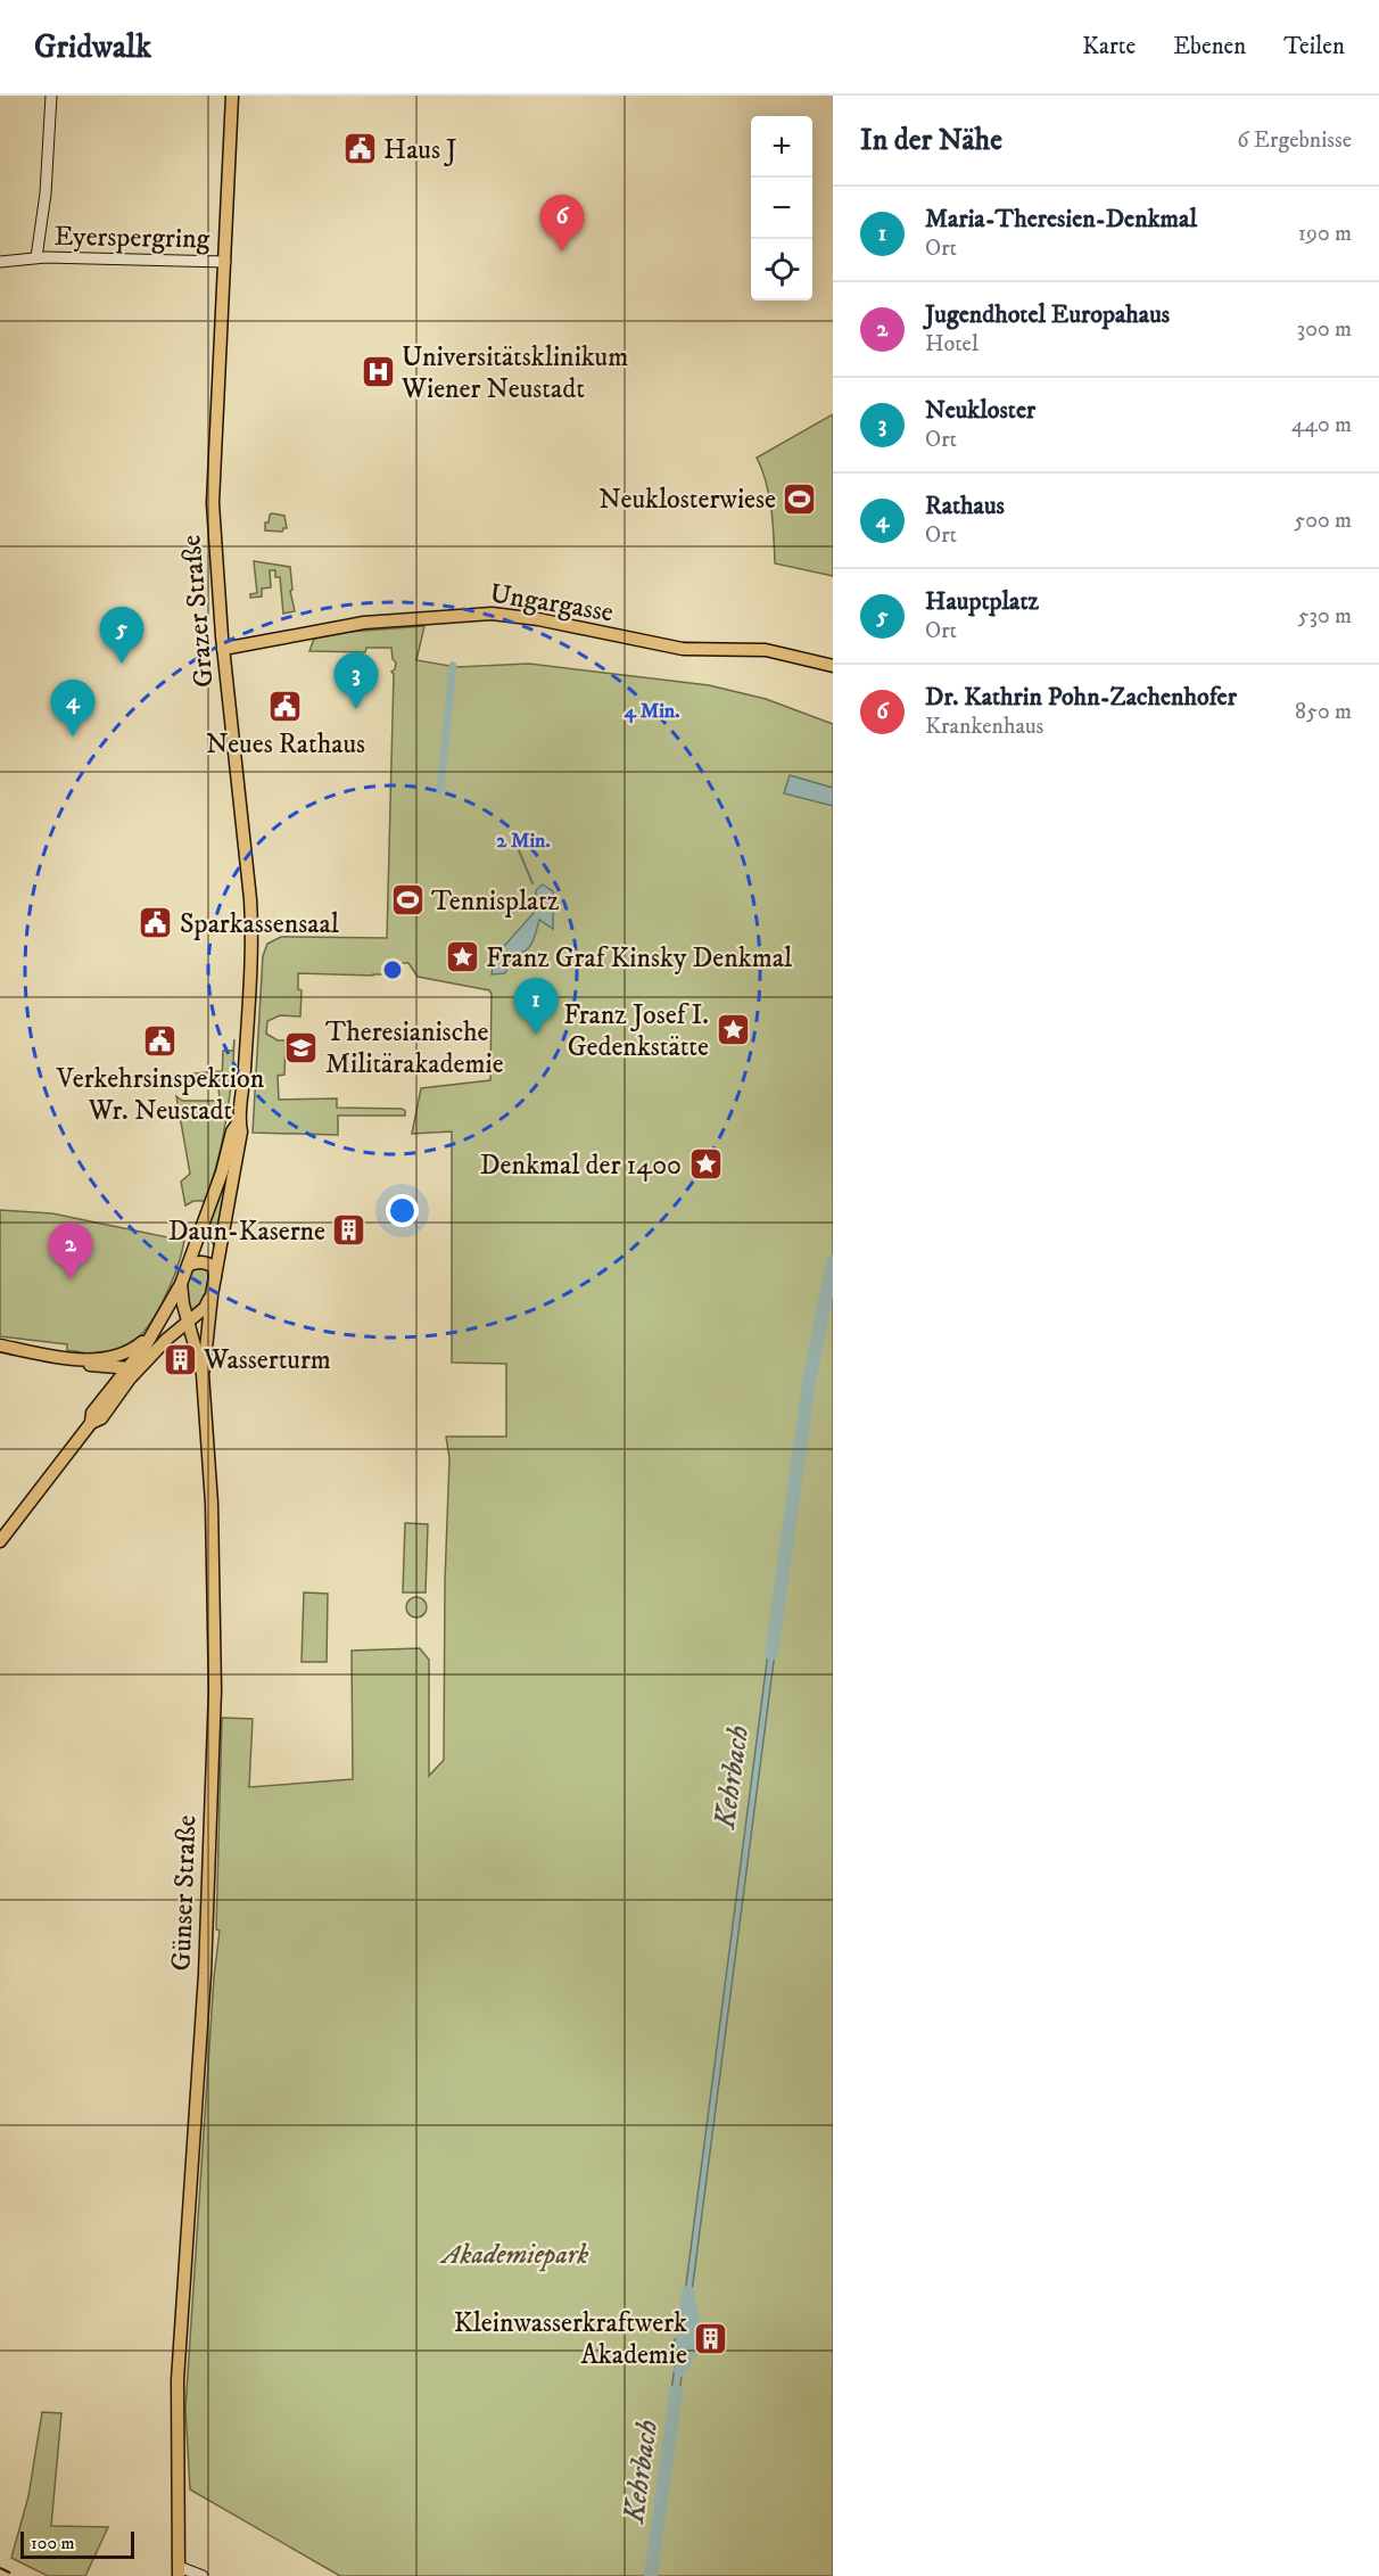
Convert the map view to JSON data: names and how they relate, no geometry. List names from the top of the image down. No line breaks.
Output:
{"streets":{"main road":["Ungargasse","Grazer Straße","Günser Straße"],"street":["Eyerspergring"]},"crossings":[["Eyerspergring","Grazer Straße"],["Ungargasse","Grazer Straße"],["Grazer Straße","Günser Straße"]],"water":["Kehrbach"],"parks":["Akademiepark"],"places":{"public building":["Haus J","Neues Rathaus","Sparkassensaal","Verkehrsinspektion Wr. Neustadt"],"hospital":["Universitätsklinikum Wiener Neustadt"],"sports":["Neuklosterwiese","Tennisplatz"],"place":["Franz Graf Kinsky Denkmal","Franz Josef I. Gedenkstätte","Denkmal der 1400"],"school or university":["Theresianische Militärakademie"],"building":["Daun-Kaserne","Wasserturm","Kleinwasserkraftwerk Akademie"]},"scale_bar":"100 m","page":{"header":"Gridwalk","nav":["Karte","Ebenen","Teilen"],"heading":["In der Nähe","6 Ergebnisse"],"map_buttons":["+","−"],"list":[{"mark":"1","name":"Maria-Theresien-Denkmal","note":"Ort","value":"190 m"},{"mark":"2","name":"Jugendhotel Europahaus","note":"Hotel","value":"300 m"},{"mark":"3","name":"Neukloster","note":"Ort","value":"440 m"},{"mark":"4","name":"Rathaus","note":"Ort","value":"500 m"},{"mark":"5","name":"Hauptplatz","note":"Ort","value":"530 m"},{"mark":"6","name":"Dr. Kathrin Pohn-Zachenhofer","note":"Krankenhaus","value":"850 m"}],"pins":["6","5","3","4","1","2"],"scale":"100 m"},"rings":["4 Min.","2 Min."]}
